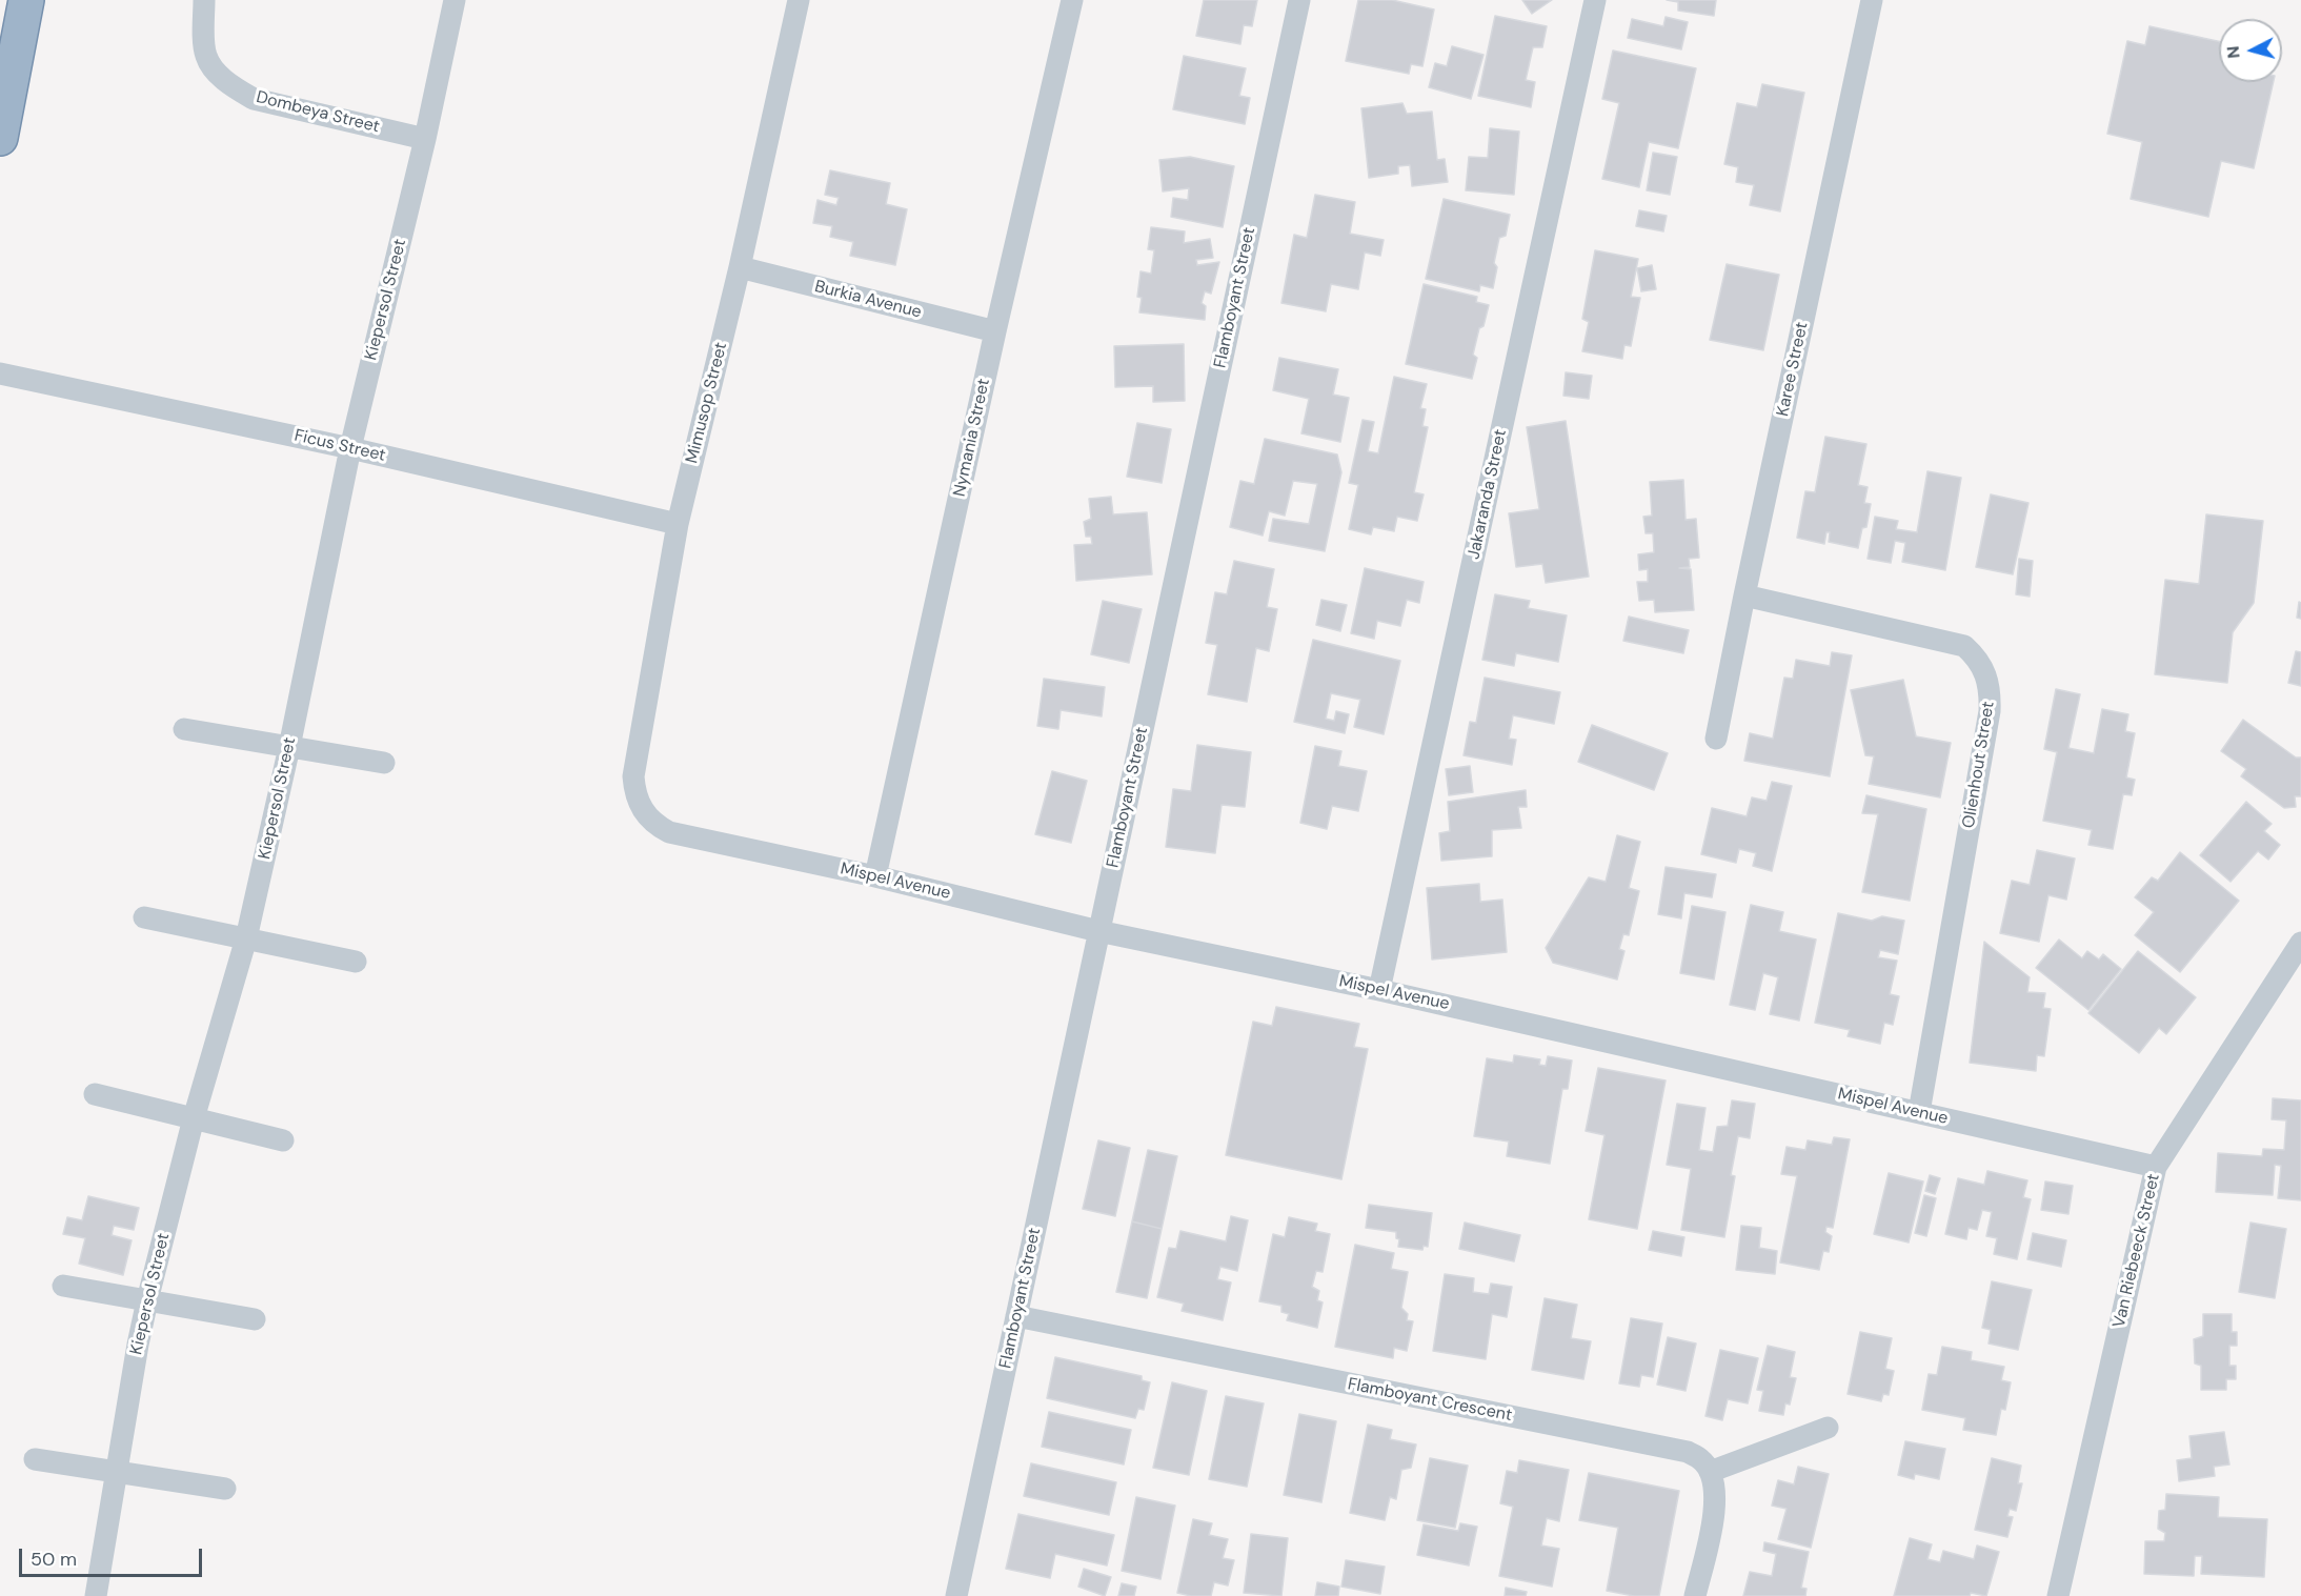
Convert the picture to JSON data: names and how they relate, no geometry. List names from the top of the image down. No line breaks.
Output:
{"streets":{"street":["Dombeya Street","Flamboyant Street","Kiepersol Street","Burkia Avenue","Karee Street","Mimusop Street","Nymania Street","Ficus Street","Jakaranda Street","Olienhout Street","Mispel Avenue","Van Riebeeck Street","Flamboyant Crescent"]},"crossings":[["Dombeya Street","Kiepersol Street"],["Flamboyant Street","Mispel Avenue"],["Flamboyant Street","Flamboyant Crescent"],["Kiepersol Street","Ficus Street"],["Burkia Avenue","Mimusop Street"],["Burkia Avenue","Nymania Street"],["Karee Street","Olienhout Street"],["Mimusop Street","Ficus Street"],["Mimusop Street","Mispel Avenue"],["Nymania Street","Mispel Avenue"],["Jakaranda Street","Mispel Avenue"],["Olienhout Street","Mispel Avenue"],["Mispel Avenue","Van Riebeeck Street"]],"scale_bar":"50 m","north":"left"}
